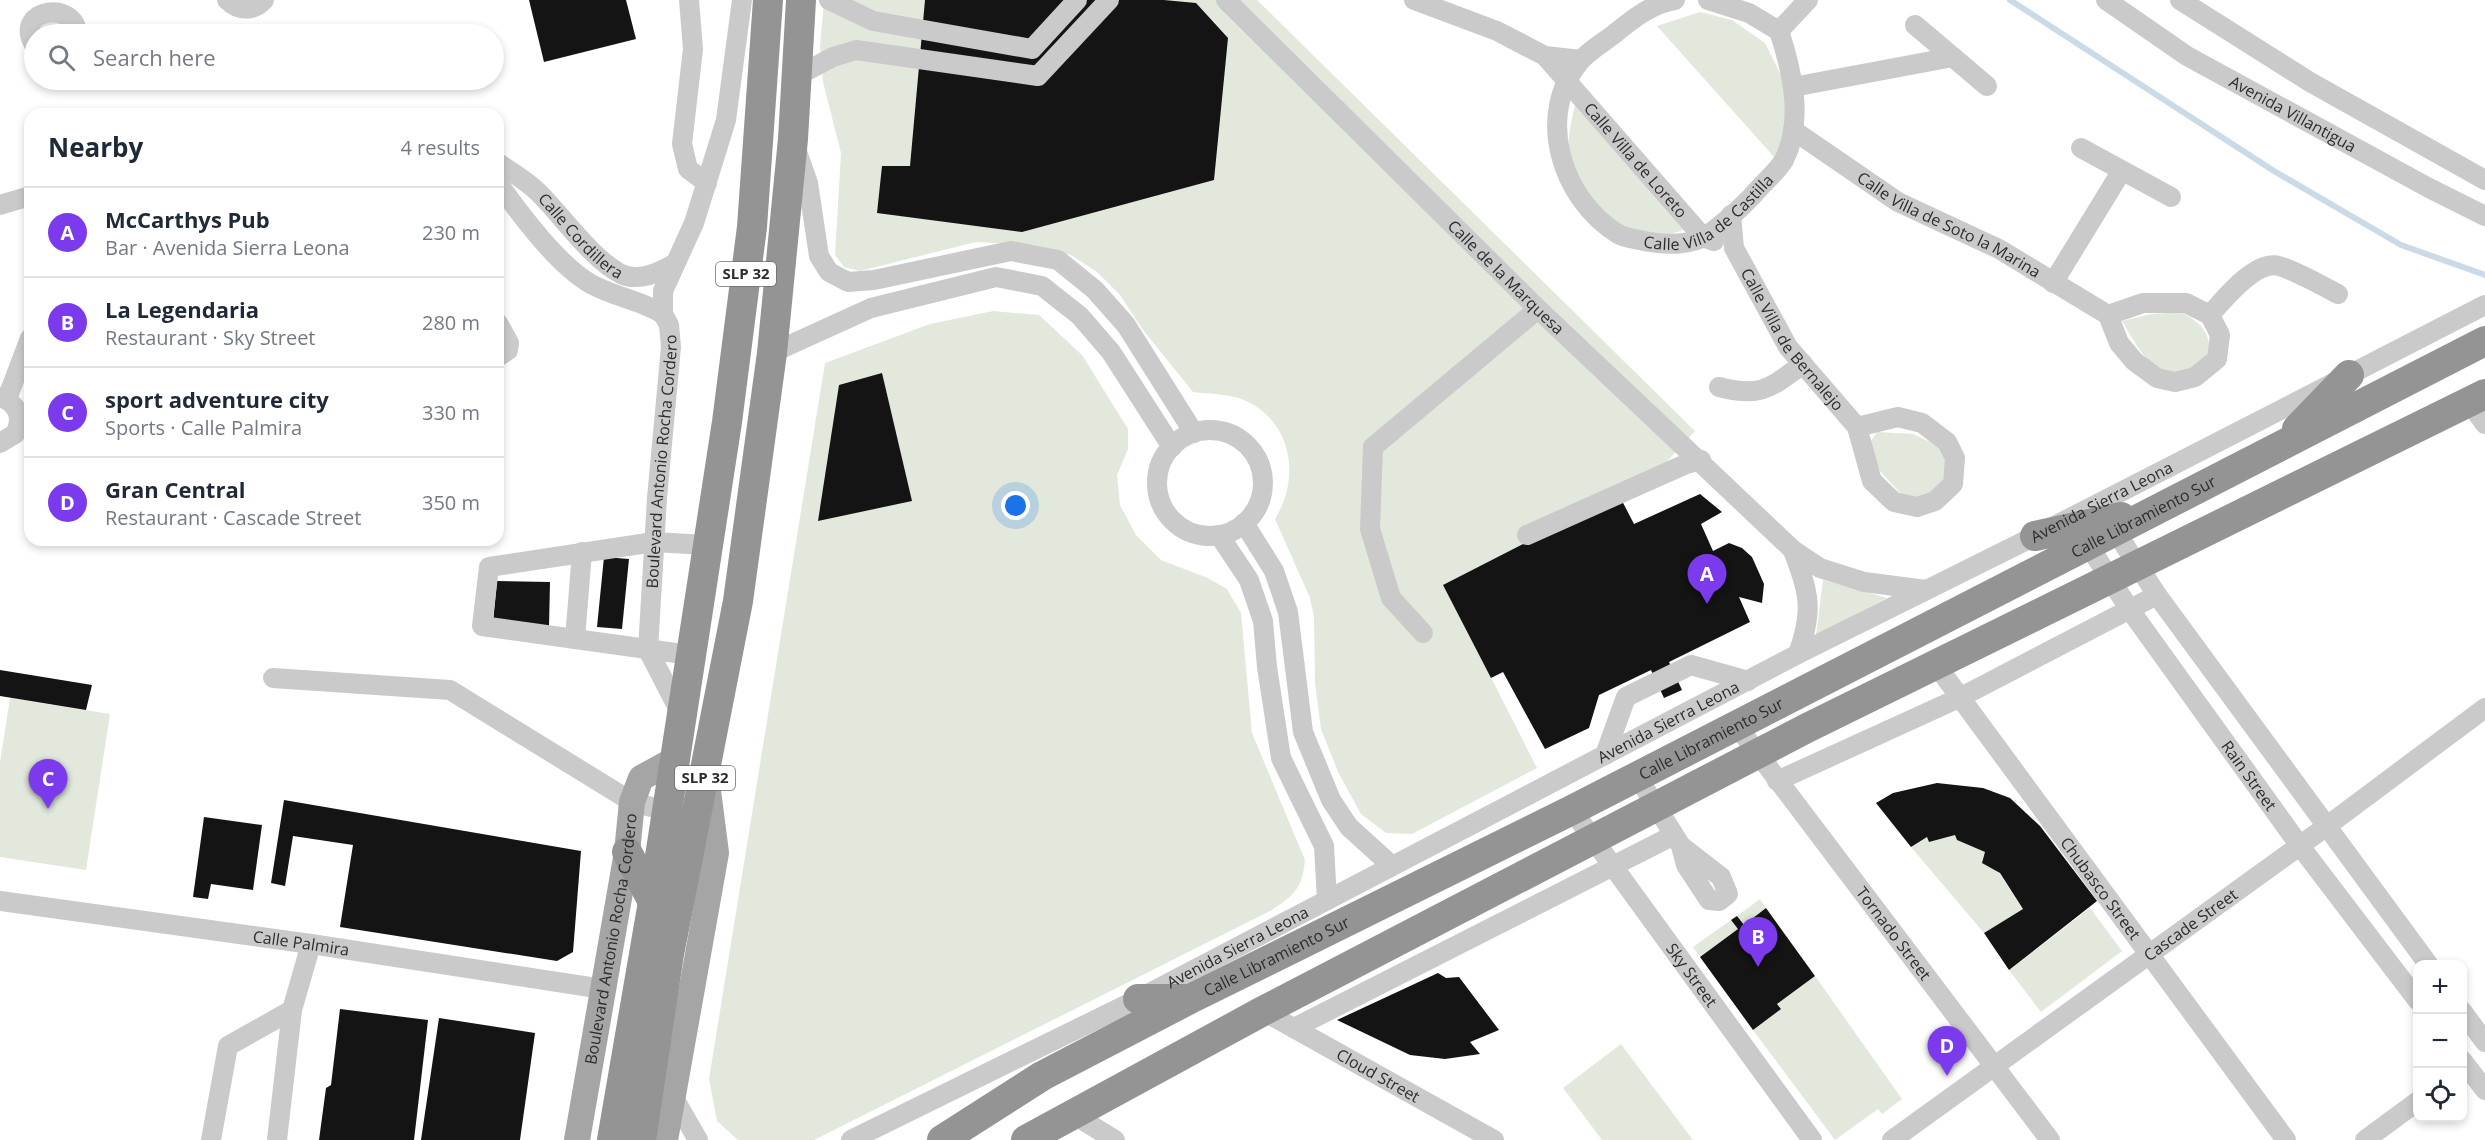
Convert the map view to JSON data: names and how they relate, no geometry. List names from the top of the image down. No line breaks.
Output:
{"streets":{"highway":["SLP 32","Calle Libramiento Sur"],"main road":["Boulevard Antonio Rocha Cordero"],"street":["Avenida Villantigua","Calle Villa de Loreto","Calle Villa de Castilla","Calle Villa de Soto la Marina","Calle Cordillera","Calle de la Marquesa","Calle Villa de Bernalejo","Avenida Sierra Leona","Rain Street","Chubasco Street","Cascade Street","Tornado Street","Calle Palmira","Sky Street","Cloud Street"]},"crossings":[["Calle Villa de Loreto","Calle Villa de Castilla"],["Calle Villa de Loreto","Calle Villa de Bernalejo"],["Calle Villa de Castilla","Calle Villa de Soto la Marina"],["Calle Villa de Castilla","Calle Villa de Bernalejo"],["Calle Cordillera","Boulevard Antonio Rocha Cordero"],["SLP 32","Boulevard Antonio Rocha Cordero"],["Calle de la Marquesa","Avenida Sierra Leona"],["Boulevard Antonio Rocha Cordero","Calle Palmira"],["Calle Libramiento Sur","Rain Street"],["Calle Libramiento Sur","Tornado Street"],["Calle Libramiento Sur","Sky Street"],["Rain Street","Cascade Street"],["Chubasco Street","Cascade Street"],["Cascade Street","Tornado Street"]],"page":{"search":"Search here","heading":["Nearby","4 results"],"list":[{"mark":"A","name":"McCarthys Pub","note":"Bar · Avenida Sierra Leona","value":"230 m"},{"mark":"B","name":"La Legendaria","note":"Restaurant · Sky Street","value":"280 m"},{"mark":"C","name":"sport adventure city","note":"Sports · Calle Palmira","value":"330 m"},{"mark":"D","name":"Gran Central","note":"Restaurant · Cascade Street","value":"350 m"}],"pins":["A","C","B","D"],"map_buttons":["+","−"]}}
